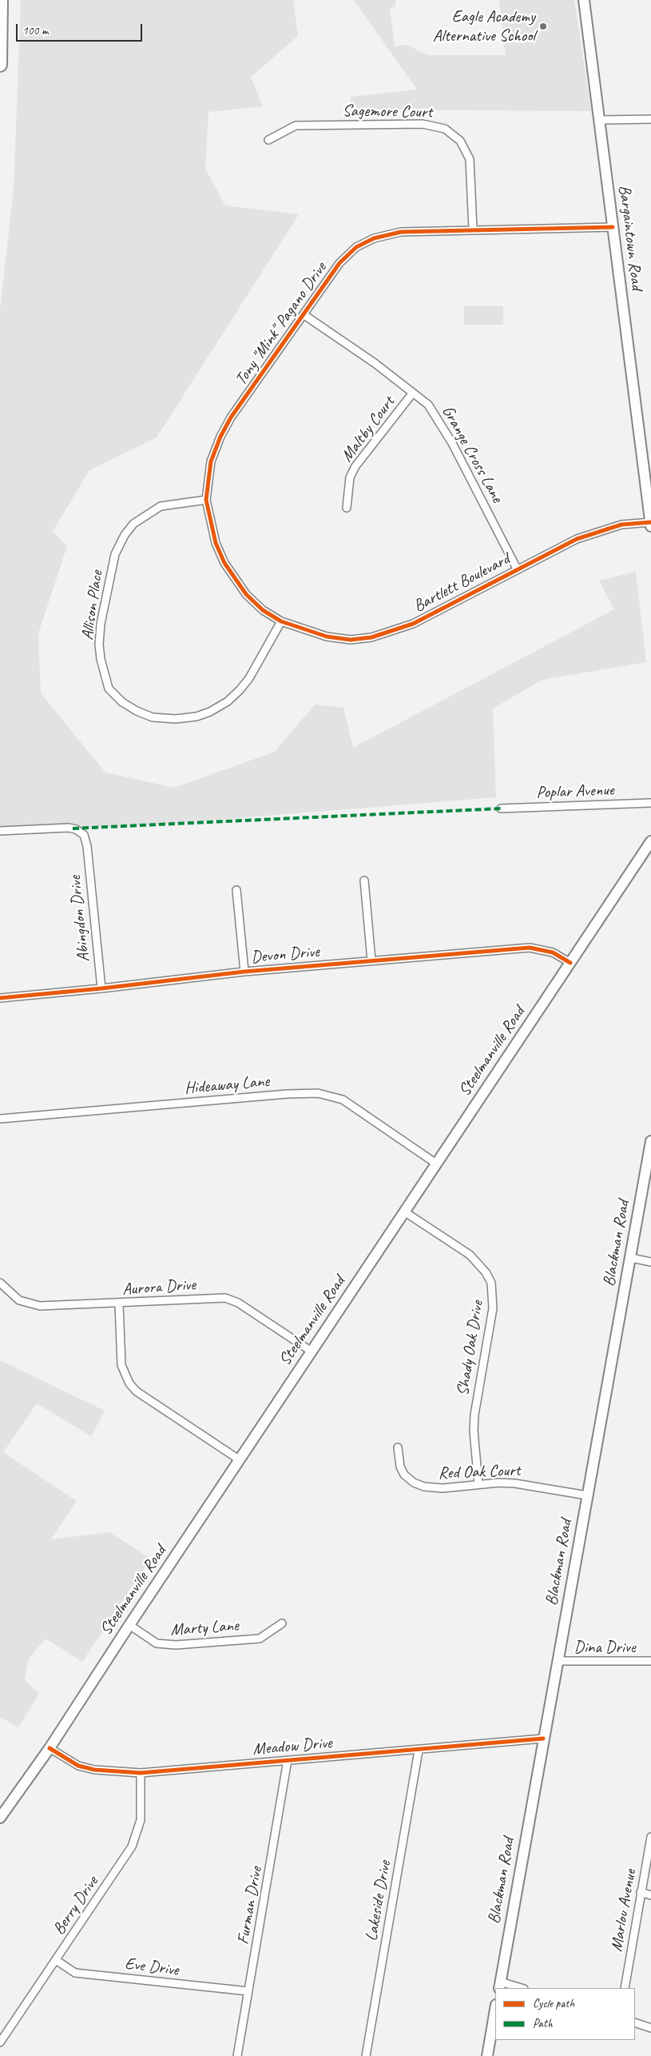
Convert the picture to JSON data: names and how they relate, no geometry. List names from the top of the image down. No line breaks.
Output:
{"streets":{"main road":["Bargaintown Road","Steelmanville Road","Blackman Road"],"street":["Sagemore Court","Tony \"Mink\" Pagano Drive","Maltby Court","Grange Cross Lane","Bartlett Boulevard","Allison Place","Poplar Avenue","Abingdon Drive","Devon Drive","Hideaway Lane","Aurora Drive","Shady Oak Drive","Red Oak Court","Marty Lane","Dina Drive","Meadow Drive","Lakeside Drive","Berry Drive","Furman Drive","Marlou Avenue","Eve Drive"]},"crossings":[["Sagemore Court","Tony \"Mink\" Pagano Drive"],["Bargaintown Road","Tony \"Mink\" Pagano Drive"],["Bargaintown Road","Bartlett Boulevard"],["Tony \"Mink\" Pagano Drive","Grange Cross Lane"],["Tony \"Mink\" Pagano Drive","Bartlett Boulevard"],["Tony \"Mink\" Pagano Drive","Allison Place"],["Maltby Court","Grange Cross Lane"],["Grange Cross Lane","Bartlett Boulevard"],["Bartlett Boulevard","Allison Place"],["Abingdon Drive","Devon Drive"],["Devon Drive","Steelmanville Road"],["Steelmanville Road","Hideaway Lane"],["Steelmanville Road","Aurora Drive"],["Steelmanville Road","Shady Oak Drive"],["Steelmanville Road","Marty Lane"],["Steelmanville Road","Meadow Drive"],["Blackman Road","Red Oak Court"],["Blackman Road","Dina Drive"],["Blackman Road","Meadow Drive"],["Shady Oak Drive","Red Oak Court"],["Meadow Drive","Lakeside Drive"],["Meadow Drive","Berry Drive"],["Meadow Drive","Furman Drive"],["Berry Drive","Eve Drive"],["Furman Drive","Eve Drive"]],"places":["Eagle Academy Alternative School"],"legend":["Cycle path","Path"],"scale_bar":"100 m"}
